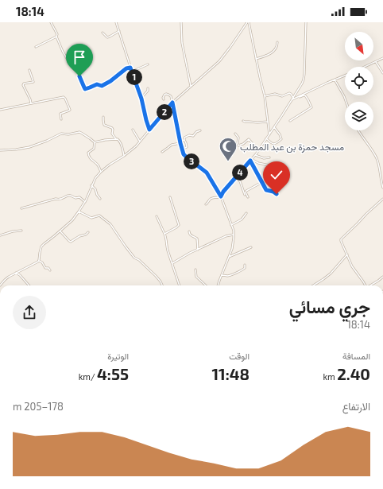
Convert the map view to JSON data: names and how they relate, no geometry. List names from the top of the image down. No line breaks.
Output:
{"places":{"mosque":["مسجد حمزة بن عبد المطلب"]},"north":"bottom right","page":{"status":"18:14","pins":["1","2","3","4"],"heading":["جري مسائي","18:14"],"stats":[["المسافة","2.40 km"],["الوقت","11:48"],["الوتيرة","4:55 /km"]],"chart":["الارتفاع","178–205 m"]}}
